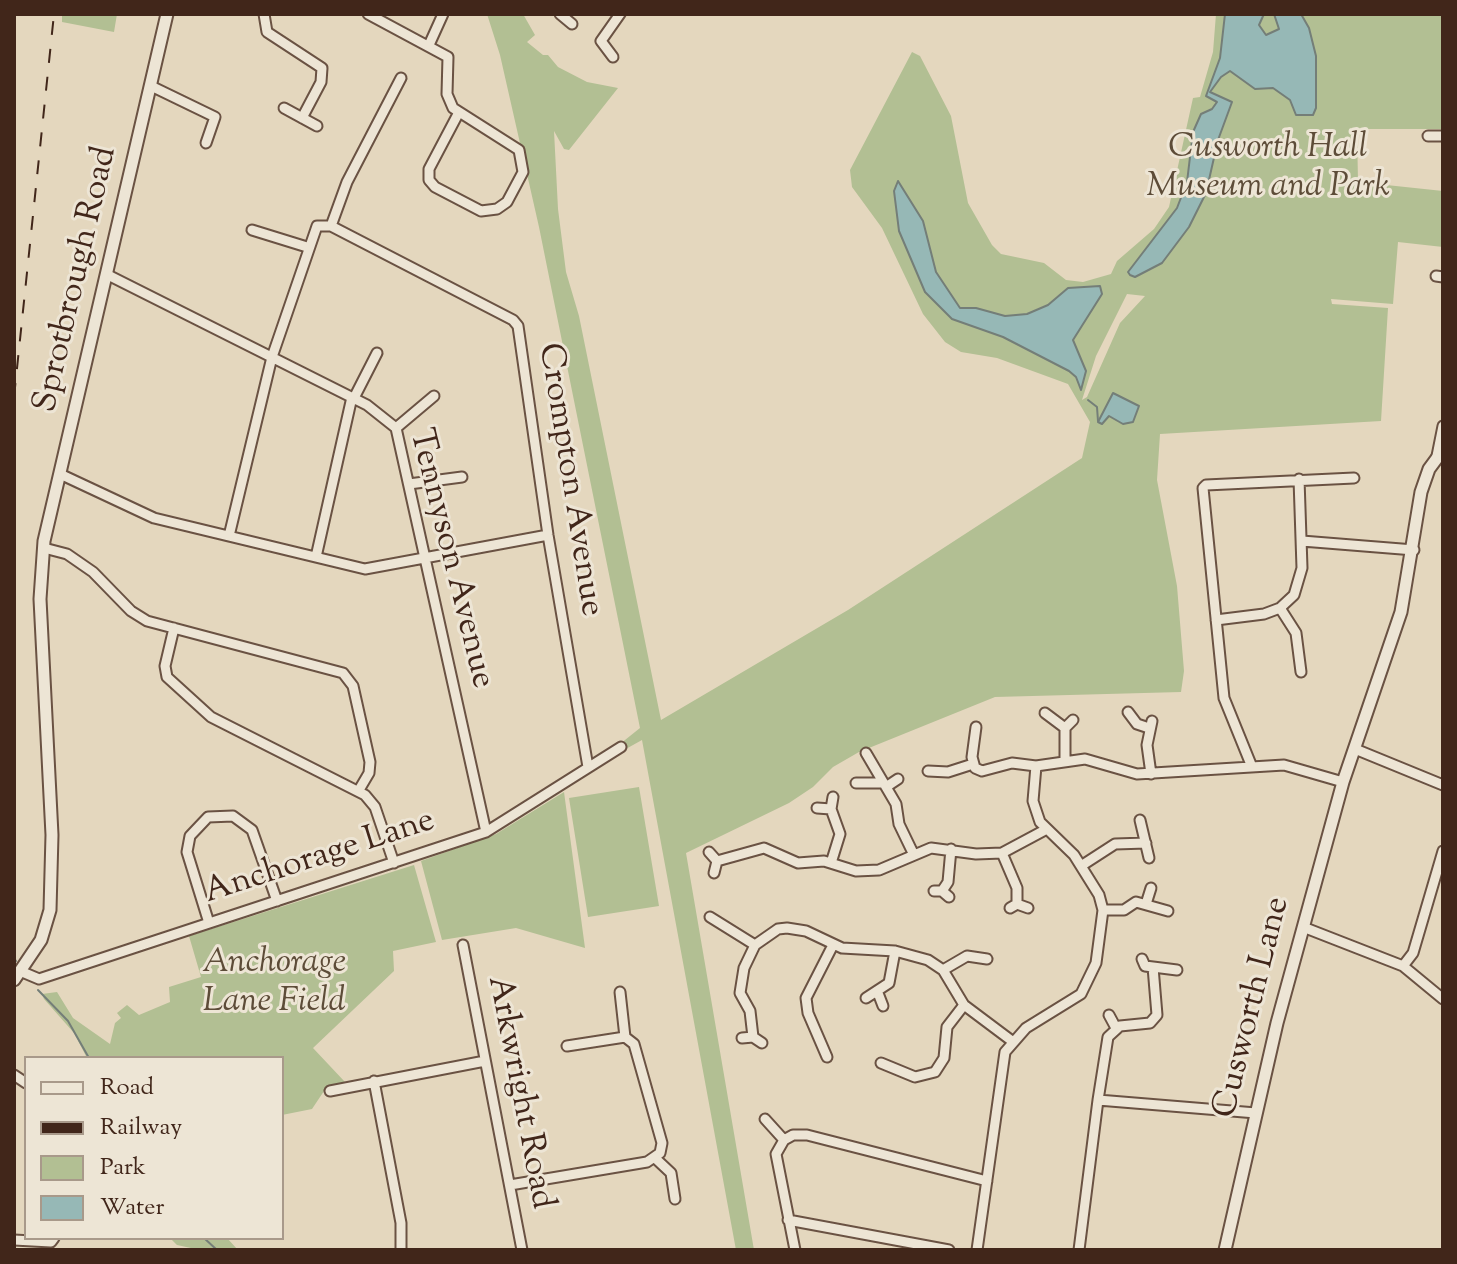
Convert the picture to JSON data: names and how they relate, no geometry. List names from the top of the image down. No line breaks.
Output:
{"streets":{"street":["Sprotbrough Road","Crompton Avenue","Tennyson Avenue","Anchorage Lane","Cusworth Lane","Arkwright Road"]},"crossings":[["Sprotbrough Road","Tennyson Avenue"],["Sprotbrough Road","Anchorage Lane"],["Crompton Avenue","Anchorage Lane"],["Tennyson Avenue","Anchorage Lane"]],"parks":["Cusworth Hall Museum and Park","Anchorage Lane Field"],"legend":["Road","Railway","Park","Water"]}
